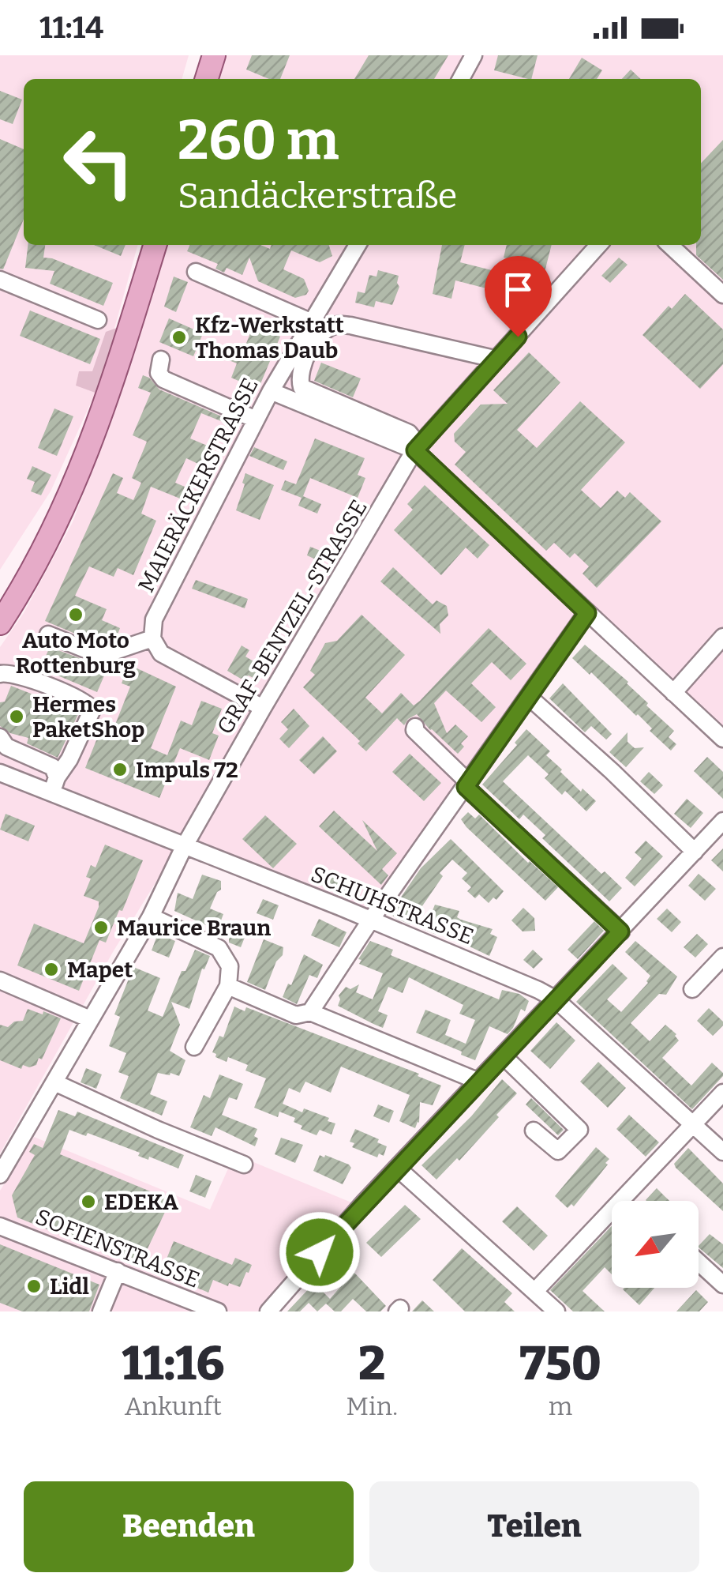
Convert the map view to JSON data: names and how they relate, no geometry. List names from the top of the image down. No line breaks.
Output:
{"streets":{"street":["MAIERÄCKERSTRASSE","GRAF-BENTZEL-STRASSE","SCHUHSTRASSE","SOFIENSTRASSE"]},"crossings":[["GRAF-BENTZEL-STRASSE","SCHUHSTRASSE"]],"places":["Kfz-Werkstatt Thomas Daub","Auto Moto Rottenburg","Hermes PaketShop","Impuls 72","Maurice Braun","Mapet","EDEKA","Lidl"],"north":"bottom left","page":{"status":"11:14","turn":["260 m","Sandäckerstraße"],"eta":["11:16","Ankunft","2","Min.","750","m"],"buttons":["Beenden","Teilen"]}}
